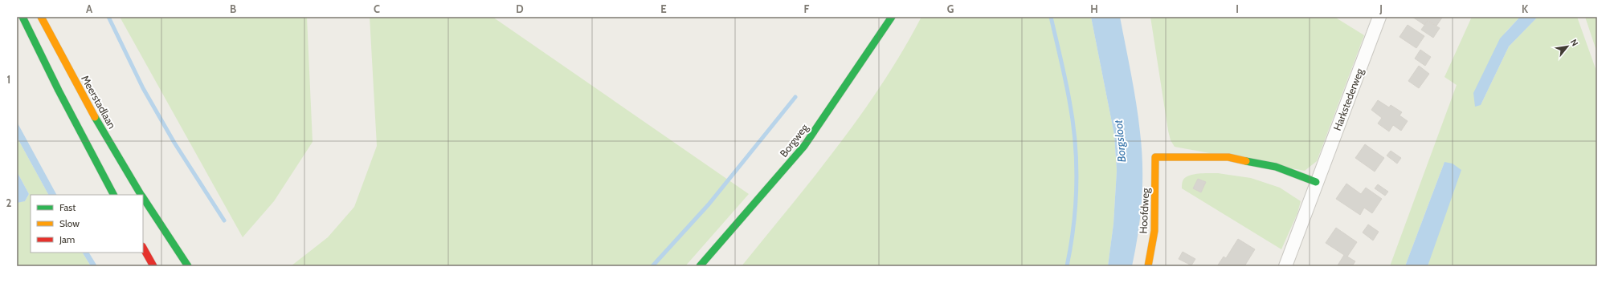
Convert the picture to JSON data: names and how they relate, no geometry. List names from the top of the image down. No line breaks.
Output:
{"streets":{"main road":["Meerstadlaan","Borgweg","Hoofdweg"],"street":["Harkstederweg"]},"crossings":[["Harkstederweg","Hoofdweg"]],"water":["Borgsloot"],"legend":["Fast","Slow","Jam"],"north":"top right","grid":{"columns":["A","B","C","D","E","F","G","H","I","J","K"],"rows":["1","2"]}}
